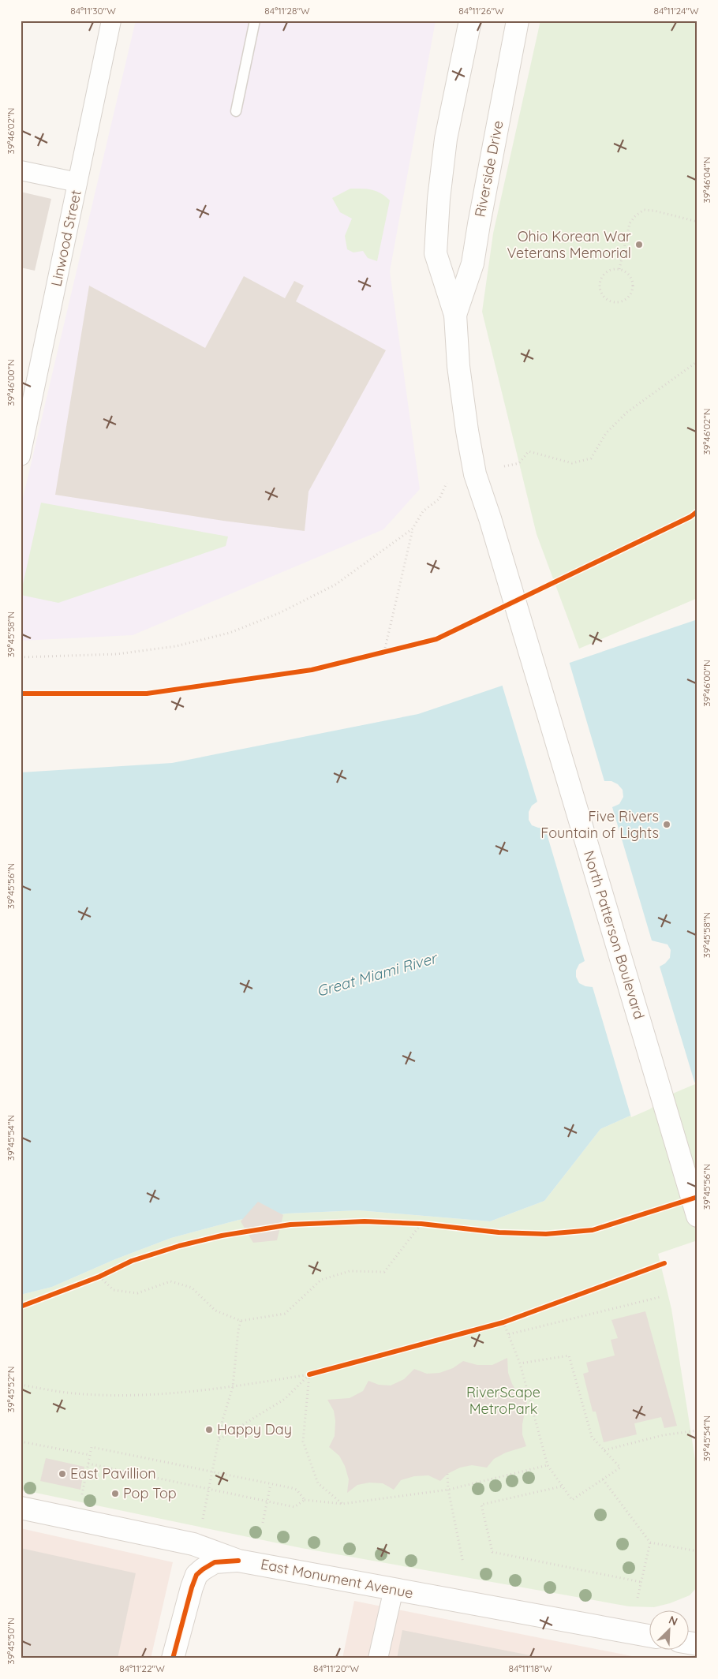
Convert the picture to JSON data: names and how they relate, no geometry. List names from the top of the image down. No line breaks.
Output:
{"streets":{"main road":["Riverside Drive","North Patterson Boulevard","East Monument Avenue"],"street":["Linwood Street"]},"crossings":[["Riverside Drive","North Patterson Boulevard"]],"water":["Great Miami River"],"parks":["RiverScape MetroPark"],"places":["Ohio Korean War Veterans Memorial","Five Rivers Fountain of Lights","Happy Day","East Pavillion","Pop Top"],"north":"top right","coordinates":["84°11'30\"W","84°11'28\"W","84°11'26\"W","84°11'24\"W","39°46'02\"N","39°46'04\"N","39°46'00\"N","39°45'58\"N","39°45'56\"N","39°45'54\"N","39°45'52\"N","39°45'50\"N","84°11'22\"W","84°11'20\"W","84°11'18\"W"]}
